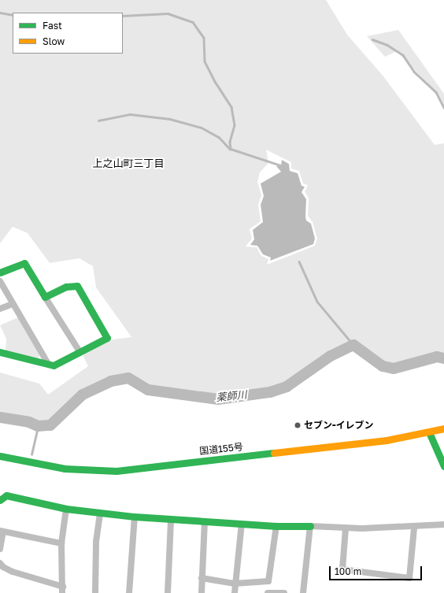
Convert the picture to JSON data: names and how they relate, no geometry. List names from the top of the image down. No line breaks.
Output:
{"streets":{"main road":["国道155号"]},"districts":["上之山町三丁目"],"water":["薬師川"],"places":["セブン-イレブン"],"legend":["Fast","Slow"],"scale_bar":"100 m"}
